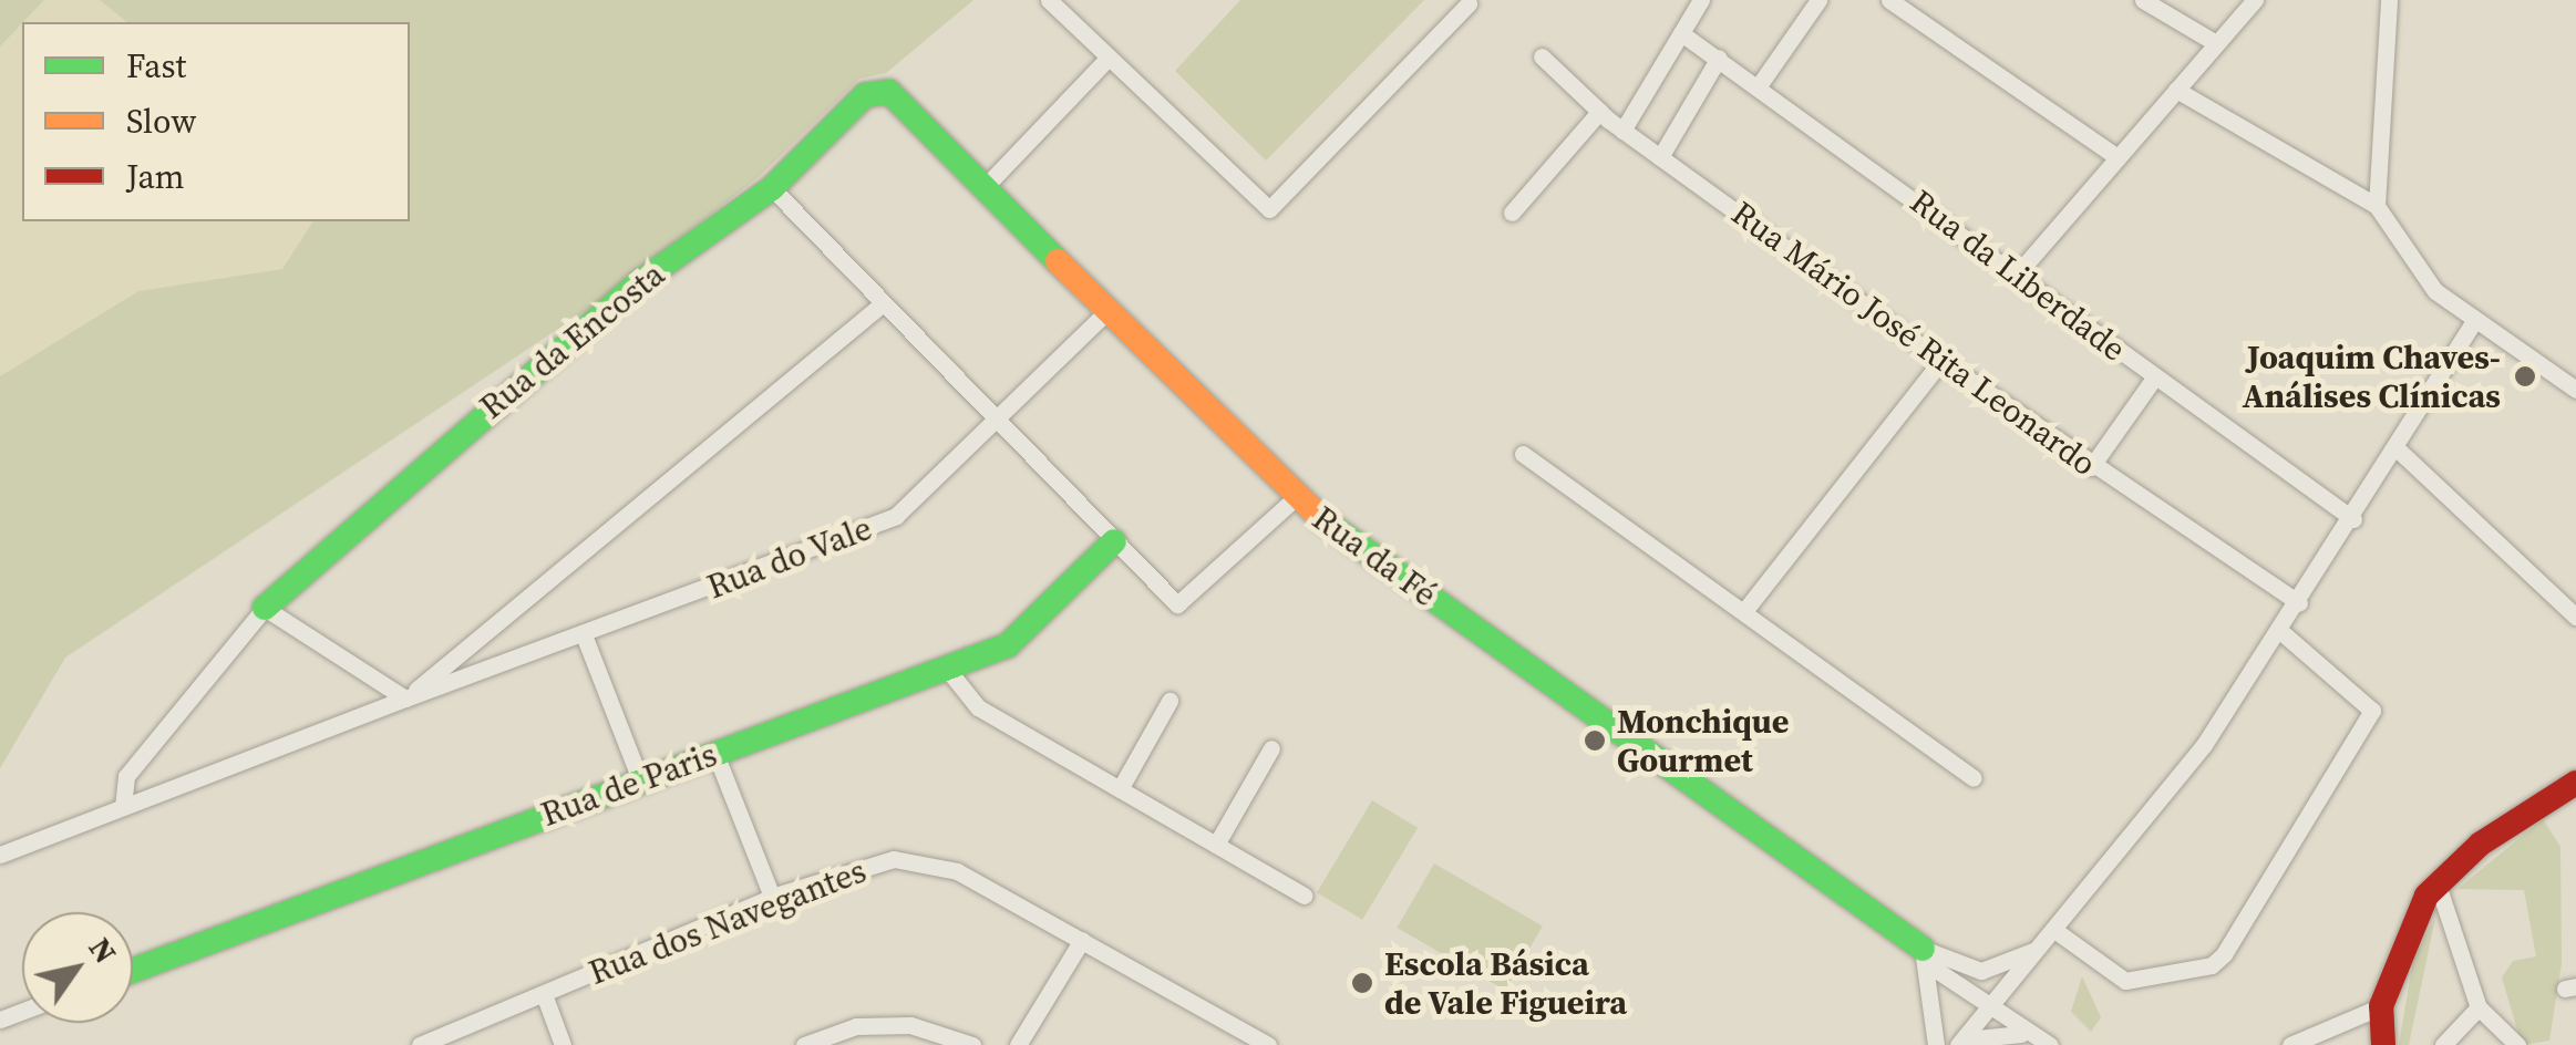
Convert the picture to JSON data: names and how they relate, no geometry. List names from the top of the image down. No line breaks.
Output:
{"streets":{"street":["Rua da Liberdade","Rua Mário José Rita Leonardo","Rua da Encosta","Rua da Fé","Rua do Vale","Rua de Paris","Rua dos Navegantes"]},"crossings":[["Rua da Encosta","Rua da Fé"],["Rua da Fé","Rua do Vale"]],"places":["Joaquim Chaves- Análises Clínicas","Monchique Gourmet","Escola Básica de Vale Figueira"],"legend":["Fast","Slow","Jam"],"north":"top right"}
